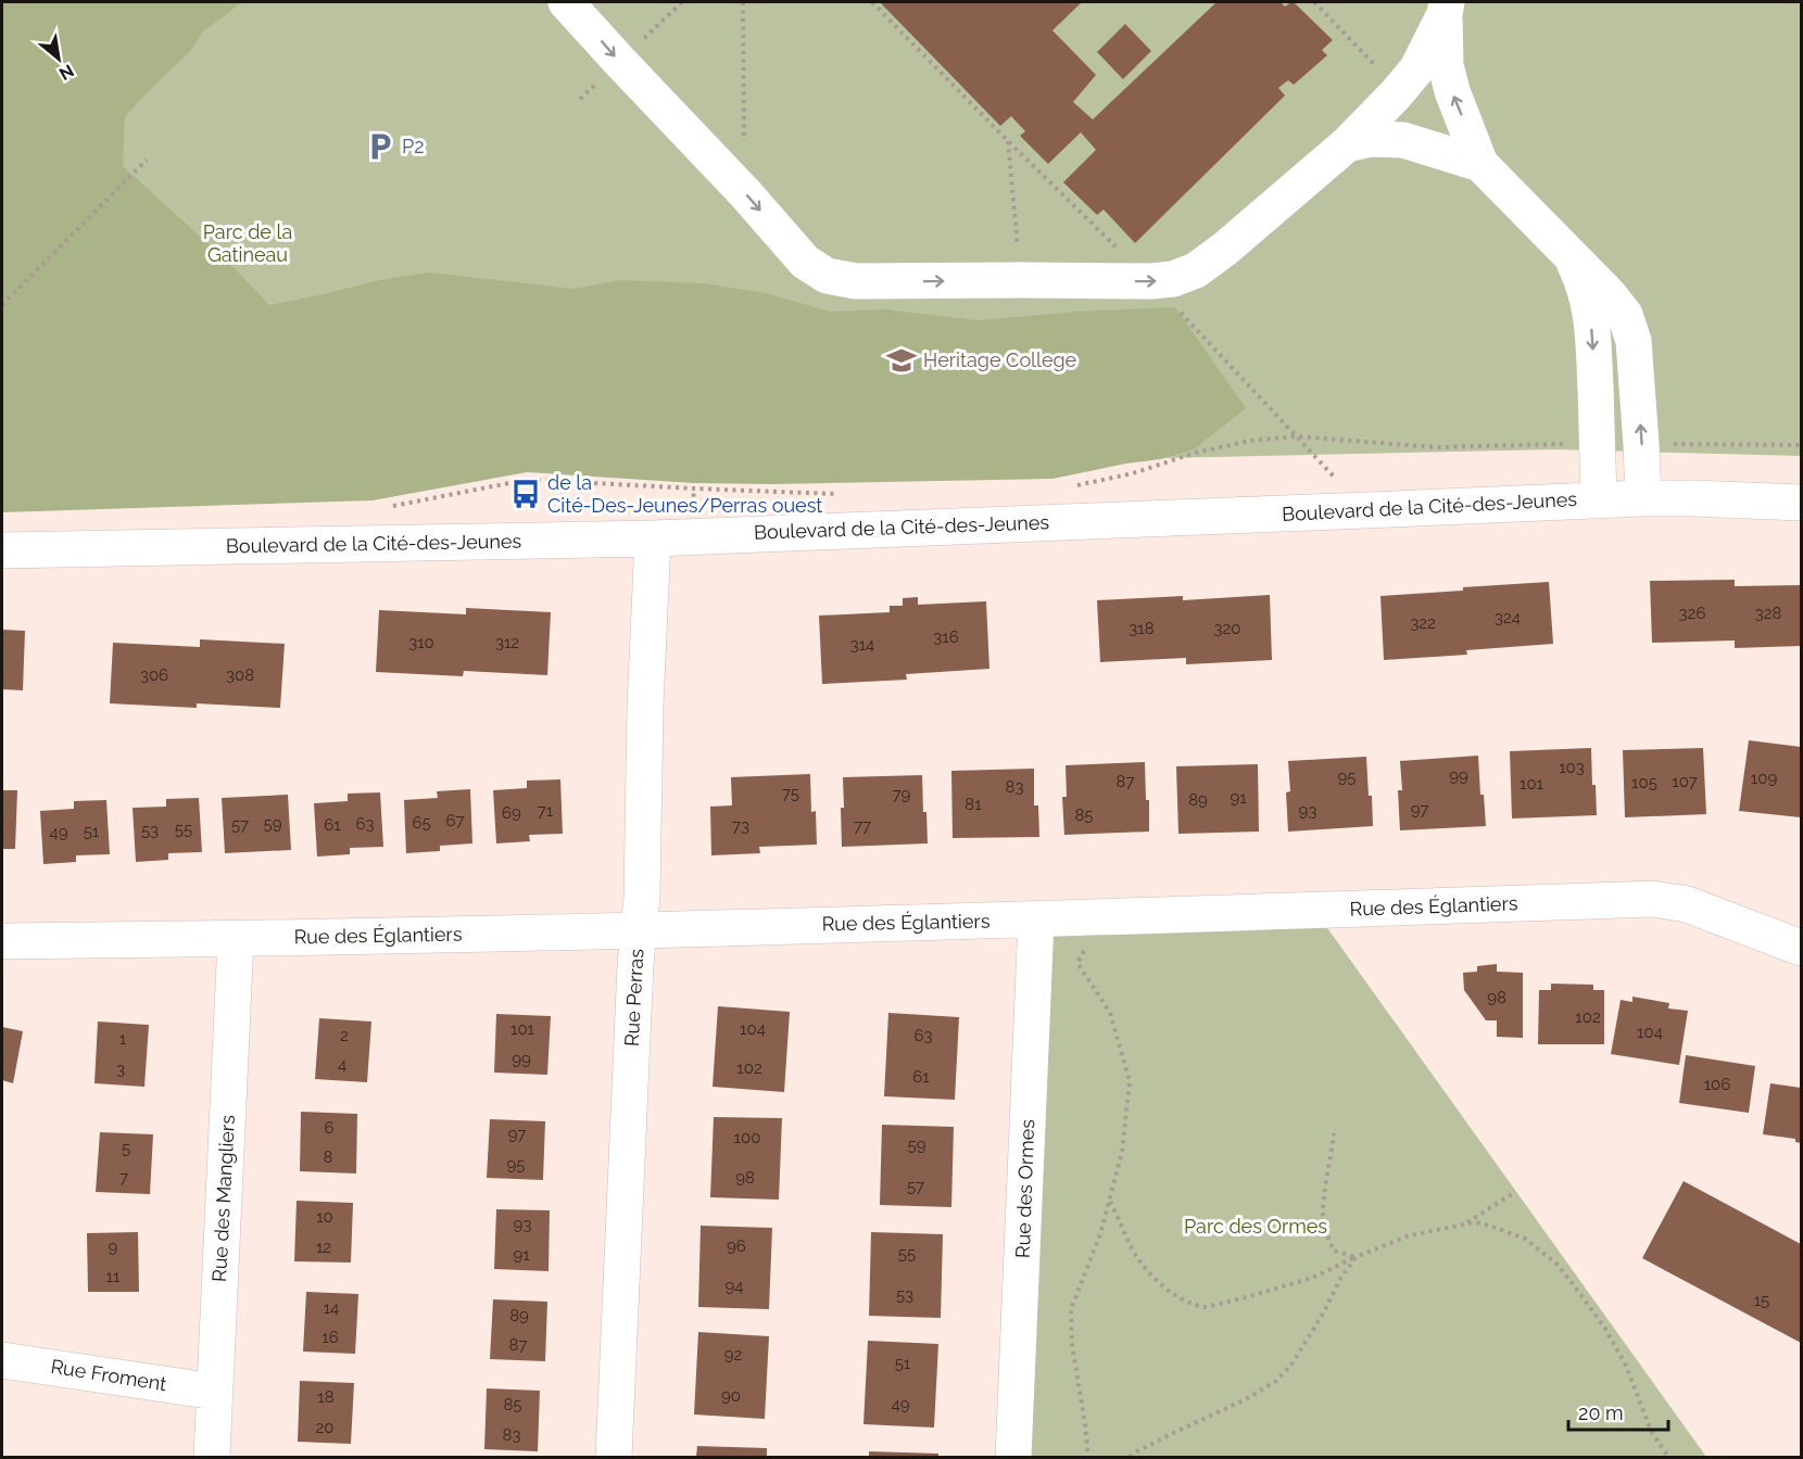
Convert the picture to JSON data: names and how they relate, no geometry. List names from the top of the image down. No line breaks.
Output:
{"streets":{"street":["Boulevard de la Cité-des-Jeunes","Rue des Églantiers","Rue Perras","Rue des Ormes","Rue des Mangliers","Rue Froment"]},"crossings":[["Boulevard de la Cité-des-Jeunes","Rue Perras"],["Rue des Églantiers","Rue Perras"],["Rue des Églantiers","Rue des Ormes"],["Rue des Églantiers","Rue des Mangliers"],["Rue des Mangliers","Rue Froment"]],"parks":["Parc de la Gatineau","Parc des Ormes"],"places":{"parking":["P2"],"school or university":["Heritage College"],"bus stop":["de la Cité-Des-Jeunes/Perras ouest"]},"house_numbers":["326","328","324","322","318","320","316","310","312","314","306","308","103","99","95","109","87","107","105","101","83","75","79","91","89","81","97","71","93","69","85","67","65","59","63","57","61","73","77","55","53","51","49","98","102","101","104","104","2","63","1","99","4","102","3","61","106","6","97","100","59","5","8","95","7","98","57","10","93","96","9","12","55","91","11","94","53","15","14","89","16","87","92","51","90","18","85","49","20","83"],"scale_bar":"20 m","north":"bottom right"}
